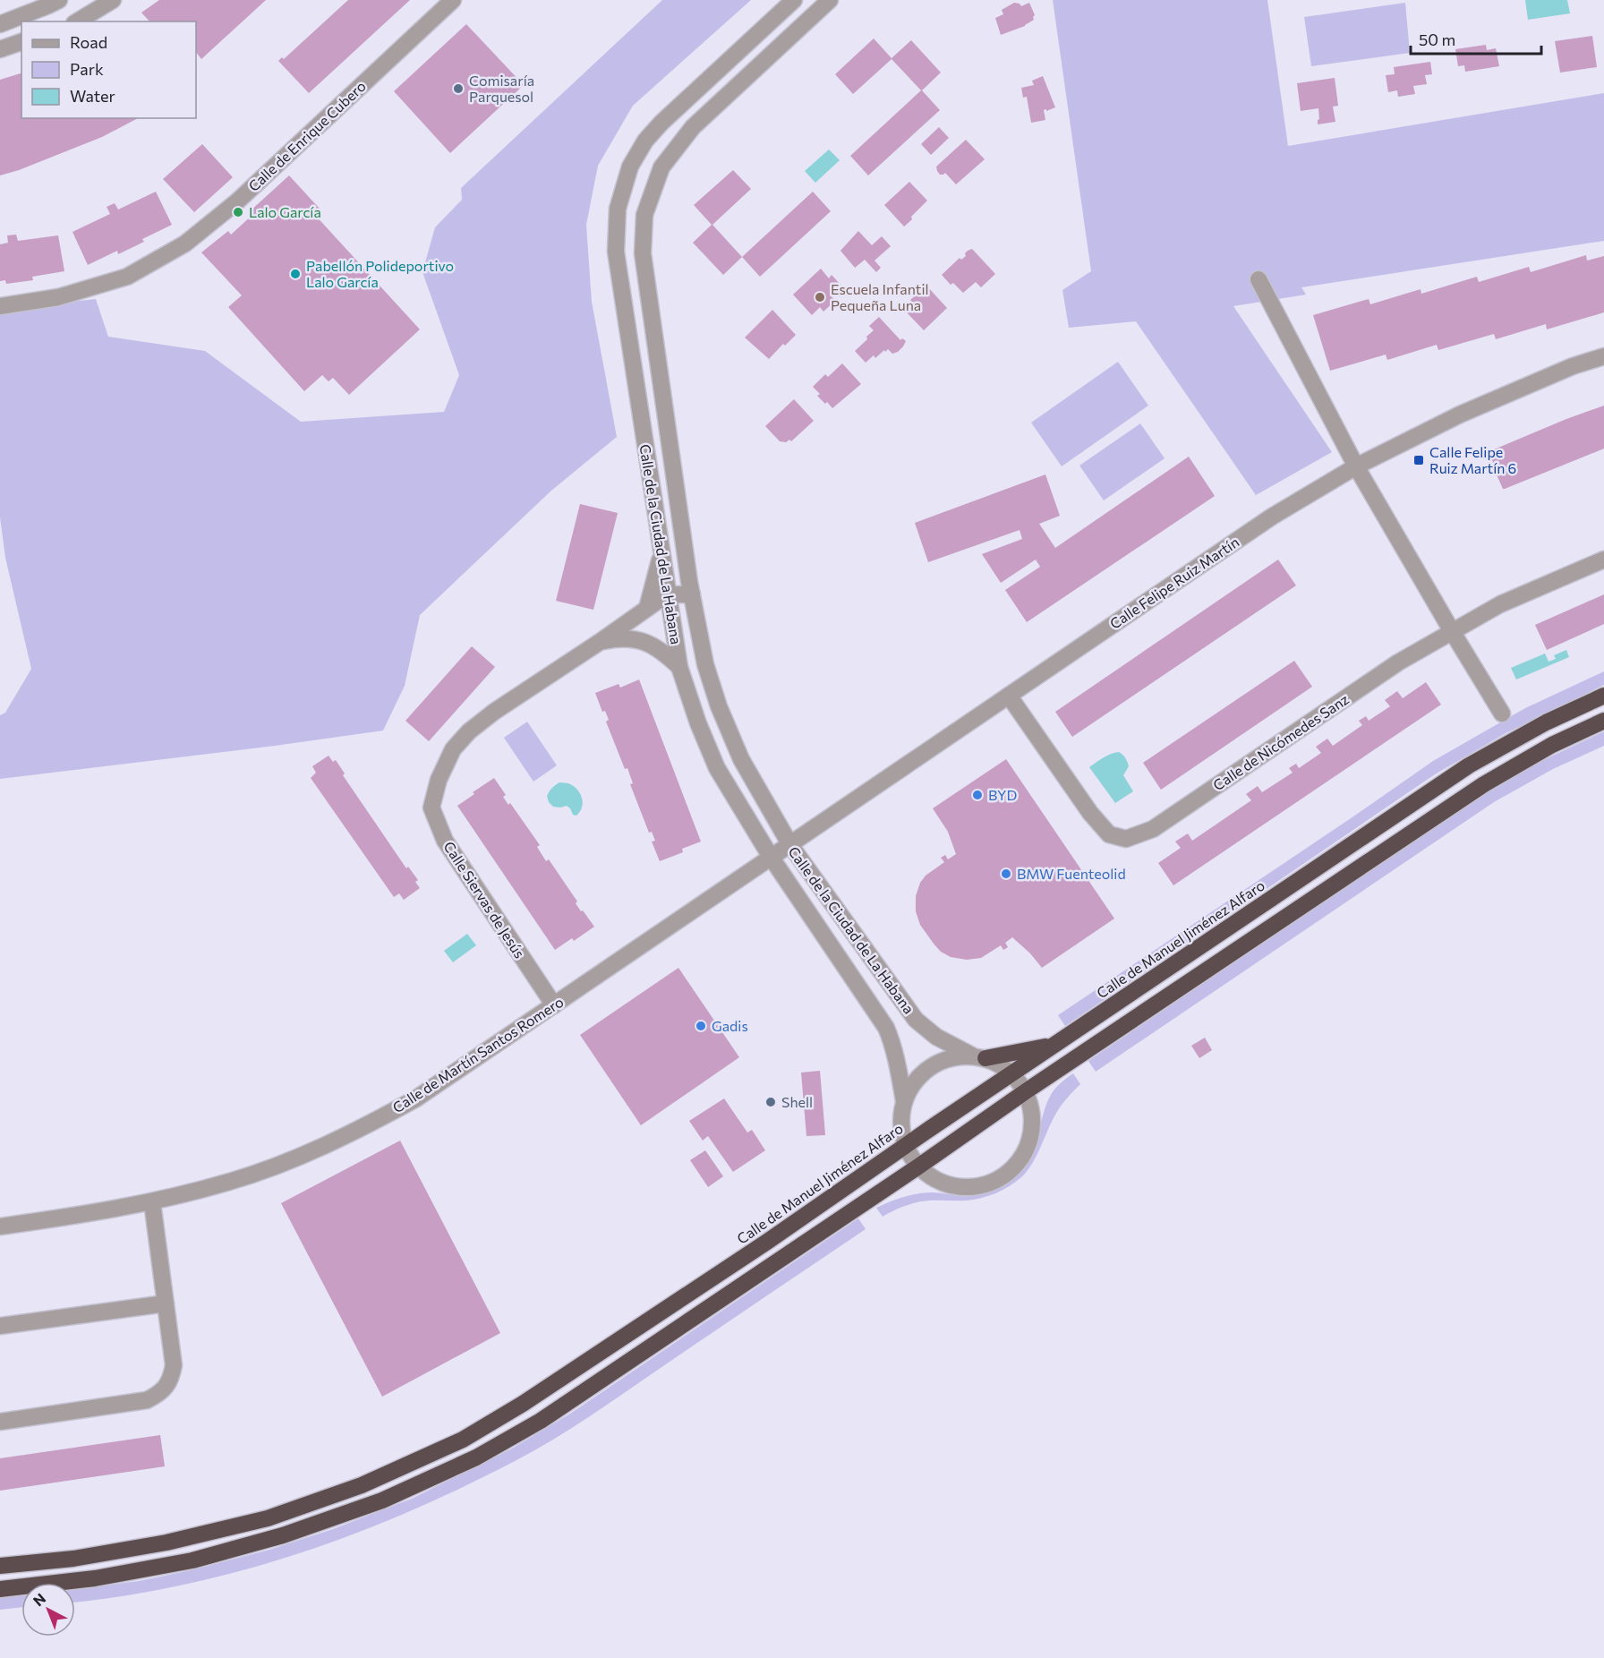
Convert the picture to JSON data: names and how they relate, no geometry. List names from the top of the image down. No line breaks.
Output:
{"streets":{"highway":["Calle de Manuel Jiménez Alfaro"],"street":["Calle de Enrique Cubero","Calle de la Ciudad de La Habana","Calle Felipe Ruiz Martín","Calle de Nicómedes Sanz","Calle Siervas de Jesús","Calle de Martín Santos Romero"]},"crossings":[["Calle de la Ciudad de La Habana","Calle Felipe Ruiz Martín"],["Calle de la Ciudad de La Habana","Calle Siervas de Jesús"],["Calle de la Ciudad de La Habana","Calle de Manuel Jiménez Alfaro"],["Calle de la Ciudad de La Habana","Calle de Martín Santos Romero"],["Calle Felipe Ruiz Martín","Calle de Nicómedes Sanz"],["Calle Felipe Ruiz Martín","Calle de Martín Santos Romero"],["Calle Siervas de Jesús","Calle de Martín Santos Romero"]],"places":{"other":["Comisaría Parquesol","Lalo García","Pabellón Polideportivo Lalo García","Escuela Infantil Pequeña Luna","BYD","BMW Fuenteolid","Gadis","Shell"],"transit":["Calle Felipe Ruiz Martín 6"]},"legend":["Road","Park","Water"],"scale_bar":"50 m","north":"top left"}
